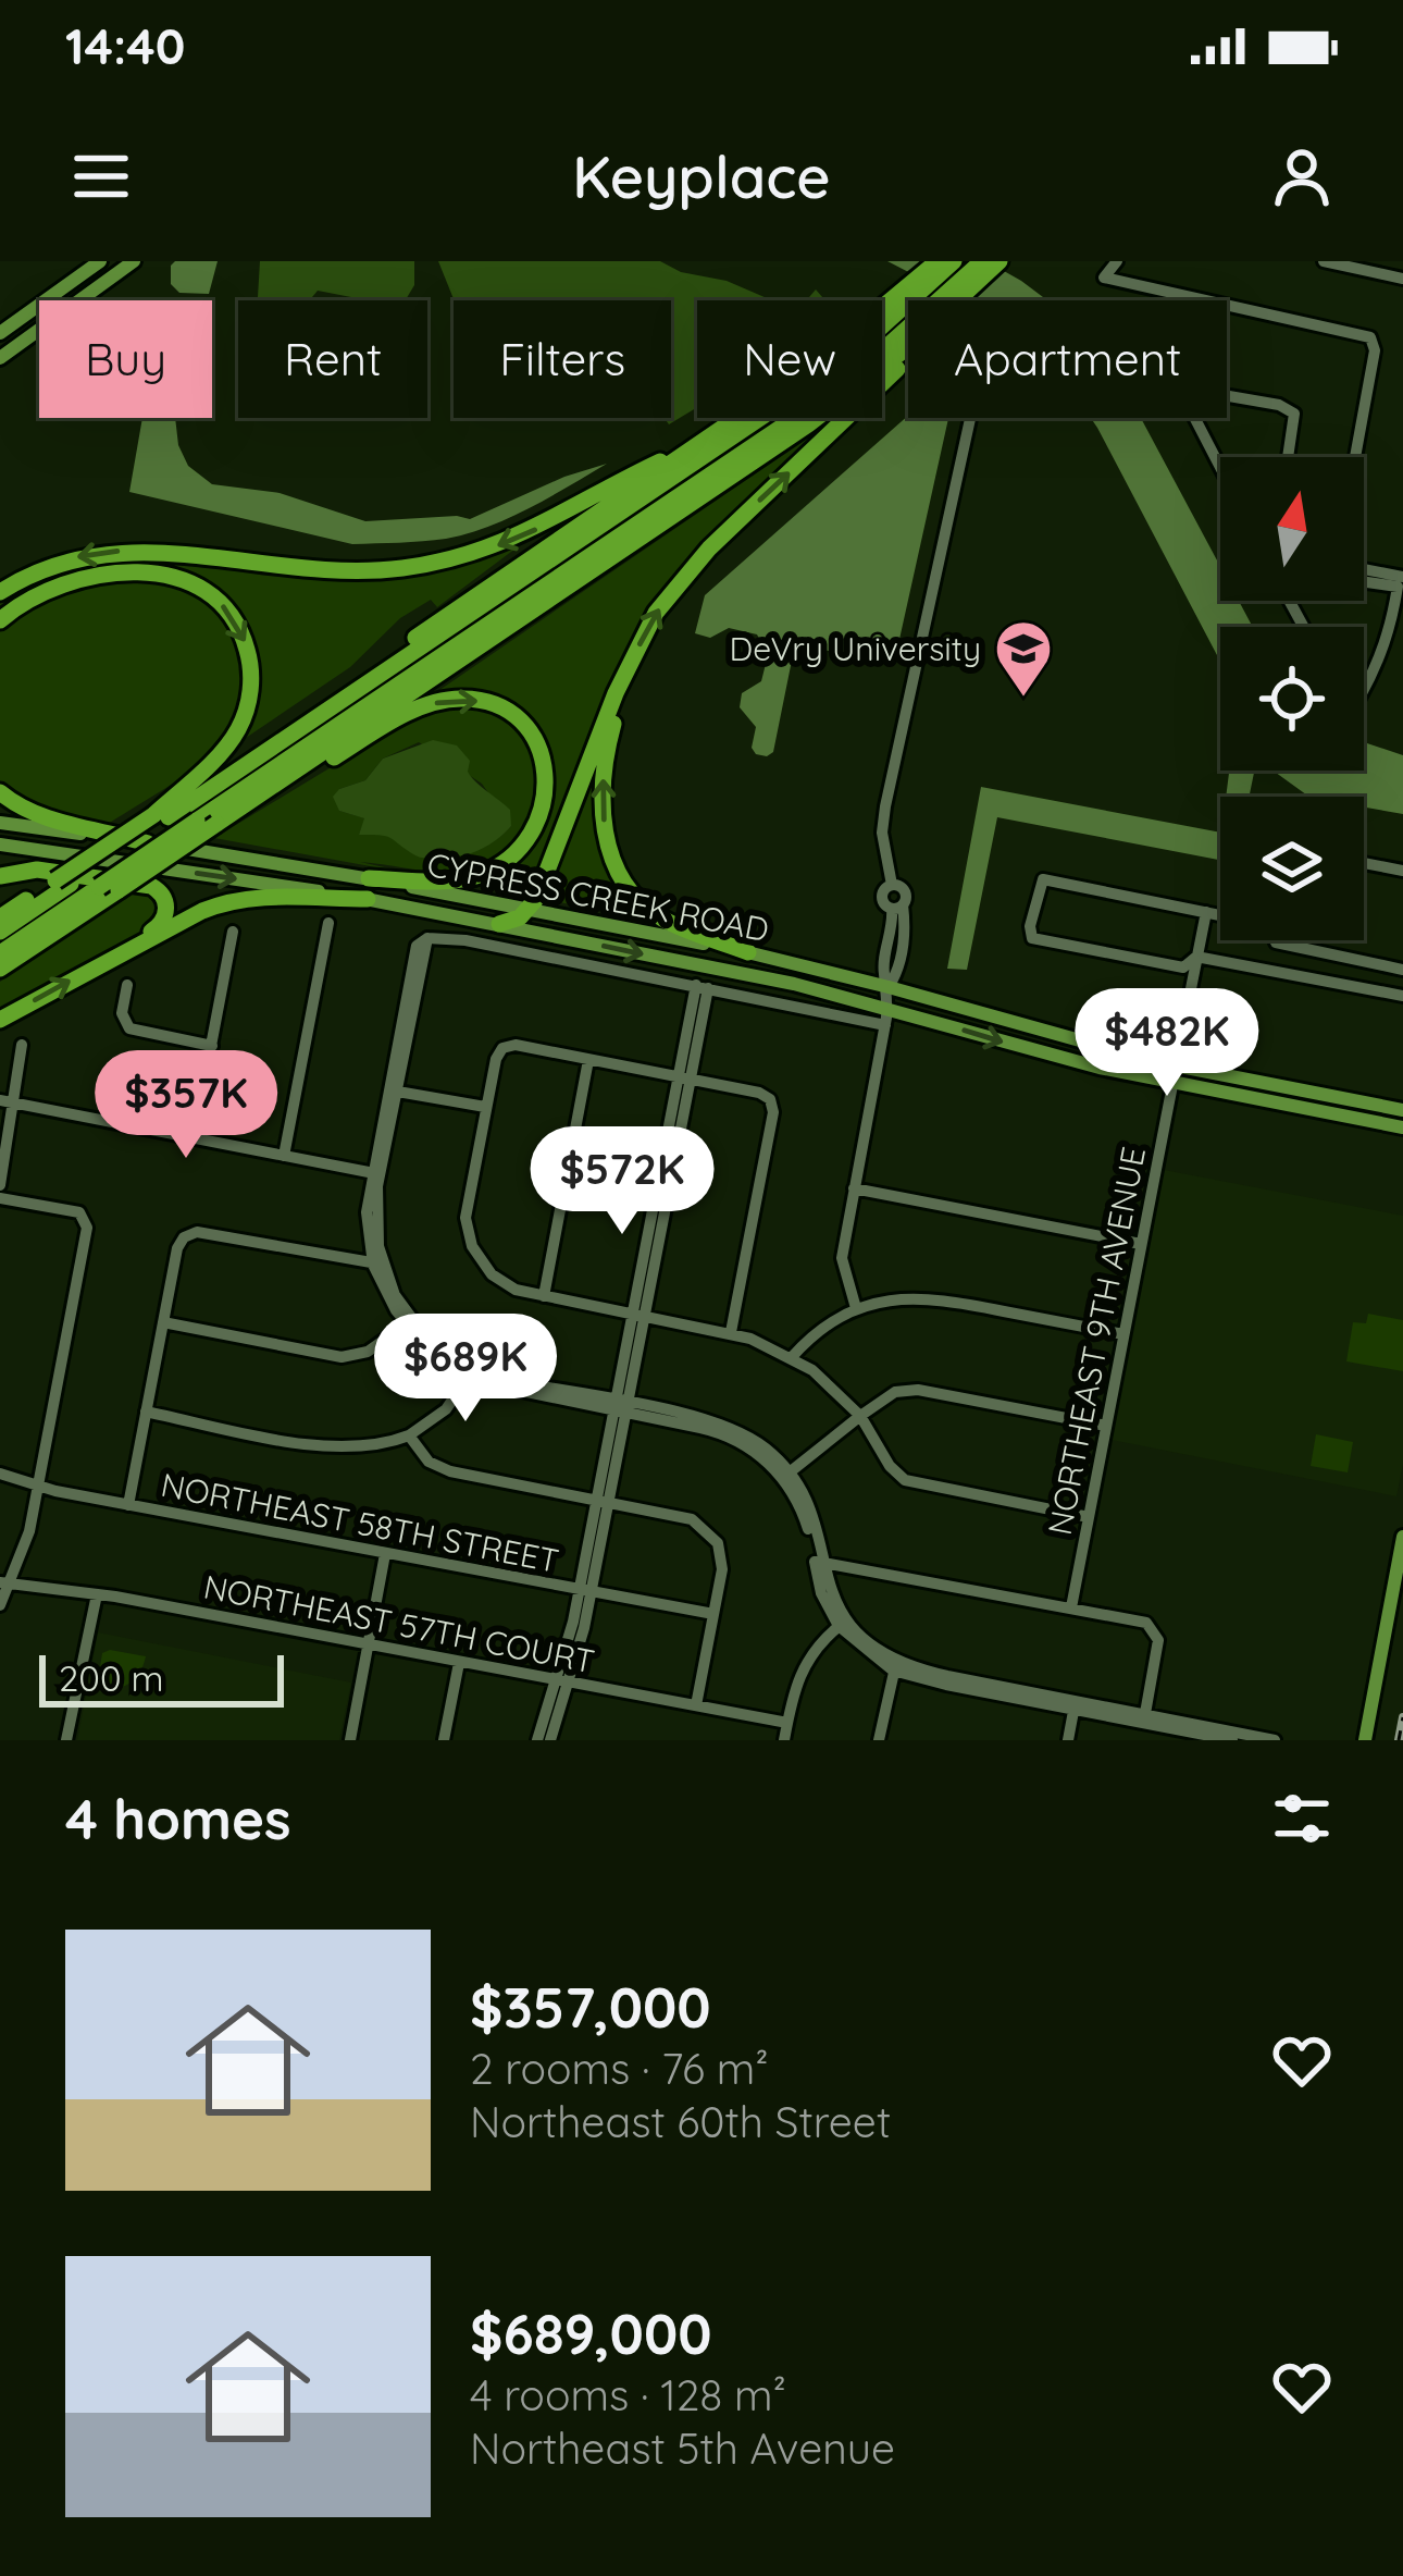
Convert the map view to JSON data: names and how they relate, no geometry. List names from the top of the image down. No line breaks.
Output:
{"streets":{"main road":["CYPRESS CREEK ROAD"],"street":["NORTHEAST 9TH AVENUE","NORTHEAST 58TH STREET","NORTHEAST 57TH COURT"]},"crossings":[["CYPRESS CREEK ROAD","NORTHEAST 9TH AVENUE"]],"places":{"school or university":["DeVry University"]},"scale_bar":"200 m","north":"top","page":{"status":"14:40","header":"Keyplace","chip":["Buy","Rent","Filters","New","Apartment"],"price":["$482K","$357K","$572K","$689K"],"scale":"200 m","heading":"4 homes","list":[{"name":"$357,000","note":"2 rooms · 76 m² · Northeast 60th Street"},{"name":"$689,000","note":"4 rooms · 128 m² · Northeast 5th Avenue"}]}}
